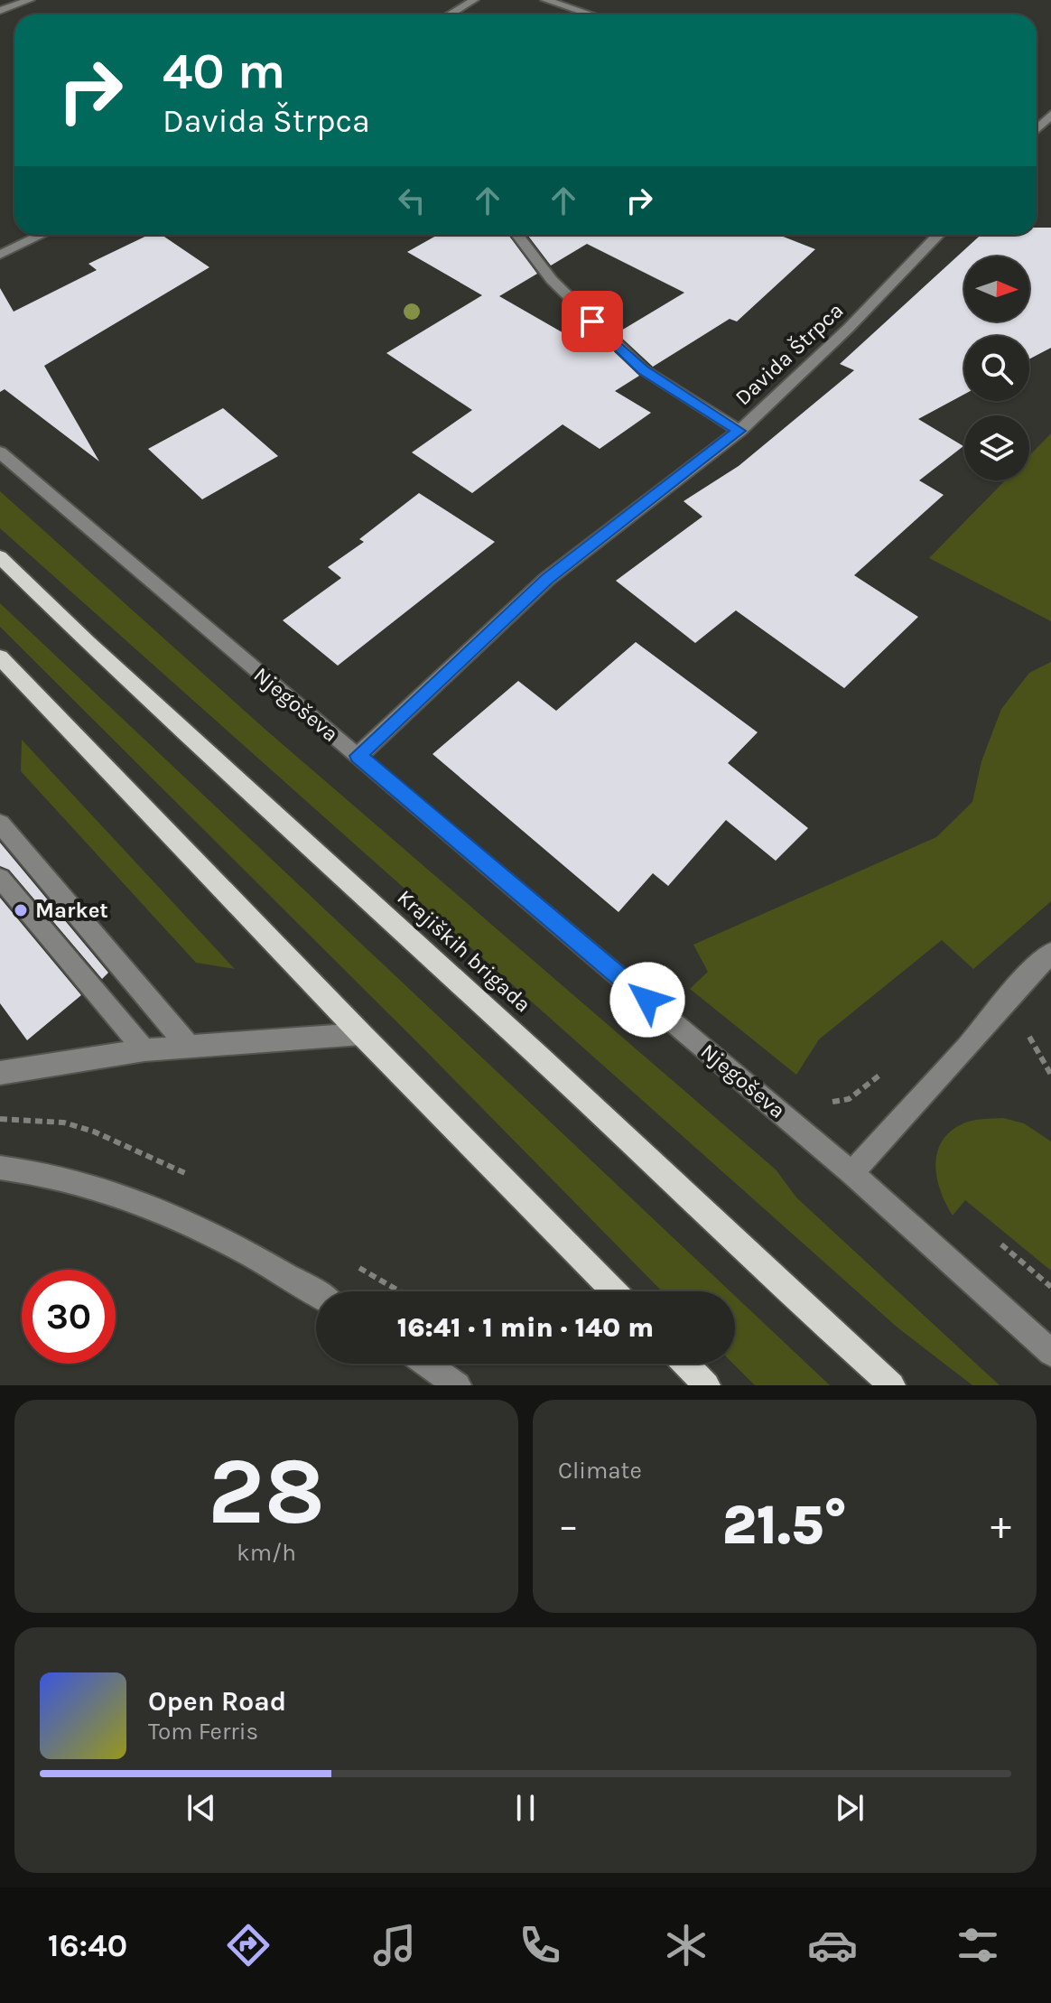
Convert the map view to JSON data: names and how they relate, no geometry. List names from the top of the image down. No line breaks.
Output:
{"streets":{"main road":["Krajiških brigada"],"street":["Davida Štrpca","Njegoševa"]},"crossings":[["Davida Štrpca","Njegoševa"]],"places":["Market"],"north":"right","page":{"turn":["40 m","Davida Štrpca"],"limit":"30","trip":"16:41 · 1 min · 140 m","tile":[["28","km/h"],"Climate"],"heat":["−","21.5°","+"],"song":["Open Road","Tom Ferris"],"tabs":"16:40"}}
